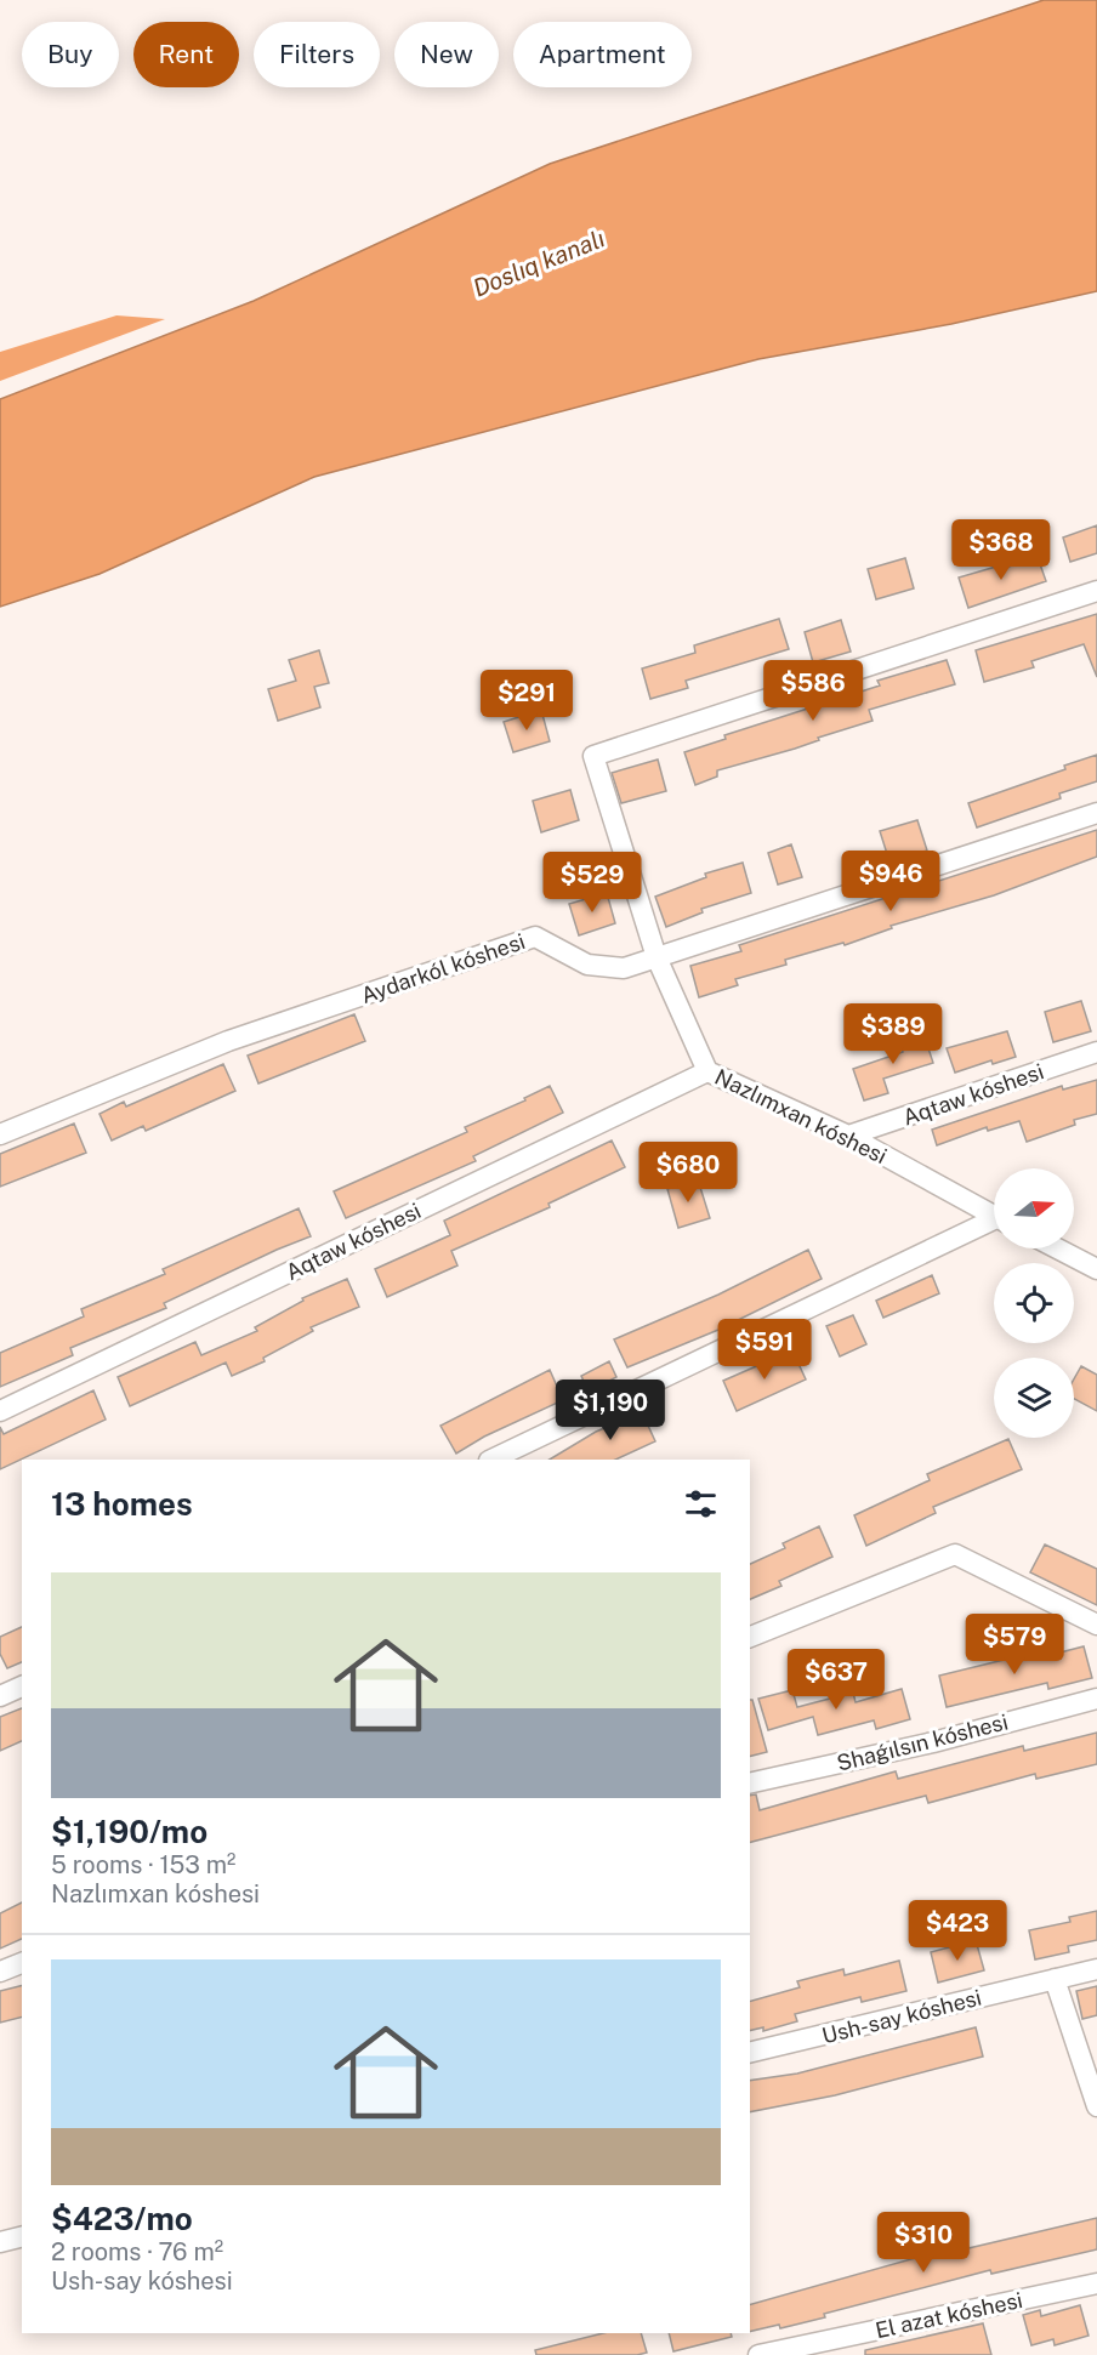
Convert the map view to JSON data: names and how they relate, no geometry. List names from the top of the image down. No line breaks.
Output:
{"streets":{"street":["Aydarkól kóshesi","Aqtaw kóshesi","Nazlımxan kóshesi","Shaǵılsın kóshesi","Ush-say kóshesi","El azat kóshesi"]},"crossings":[["Aydarkól kóshesi","Nazlımxan kóshesi"],["Aqtaw kóshesi","Nazlımxan kóshesi"]],"water":["Doslıq kanalı"],"north":"right","page":{"chip":["Buy","Rent","Filters","New","Apartment"],"price":["$368","$586","$291","$946","$529","$389","$680","$591","$1,190","$579","$637","$423","$310"],"heading":"13 homes","list":[{"name":"$1,190/mo","note":"5 rooms · 153 m² · Nazlımxan kóshesi"},{"name":"$423/mo","note":"2 rooms · 76 m² · Ush-say kóshesi"}]}}
